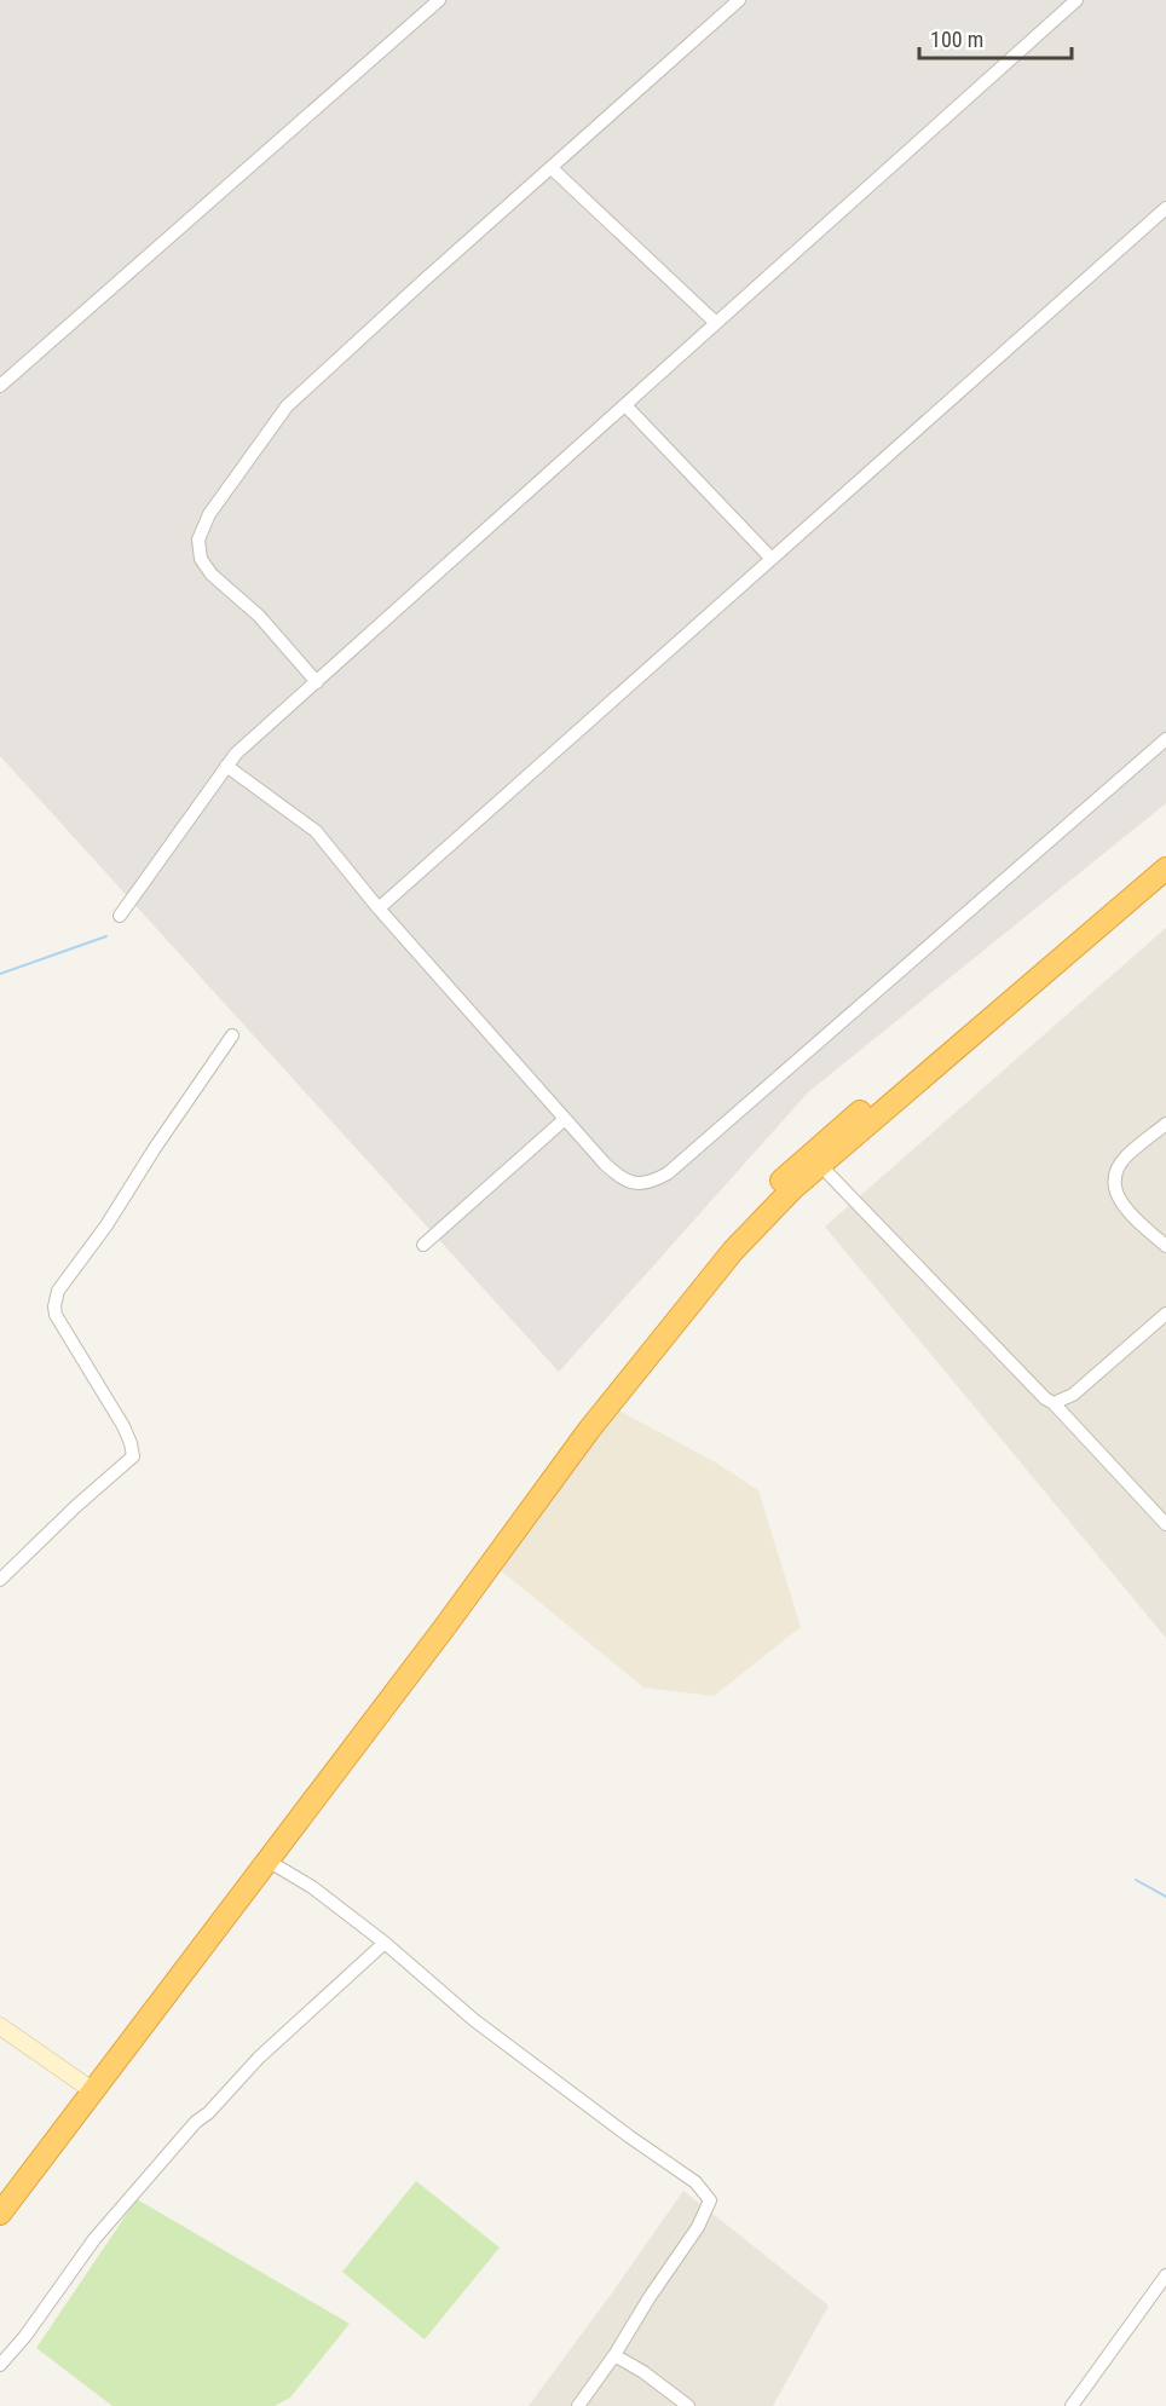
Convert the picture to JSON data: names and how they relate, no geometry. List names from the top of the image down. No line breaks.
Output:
{"scale_bar":"100 m"}
